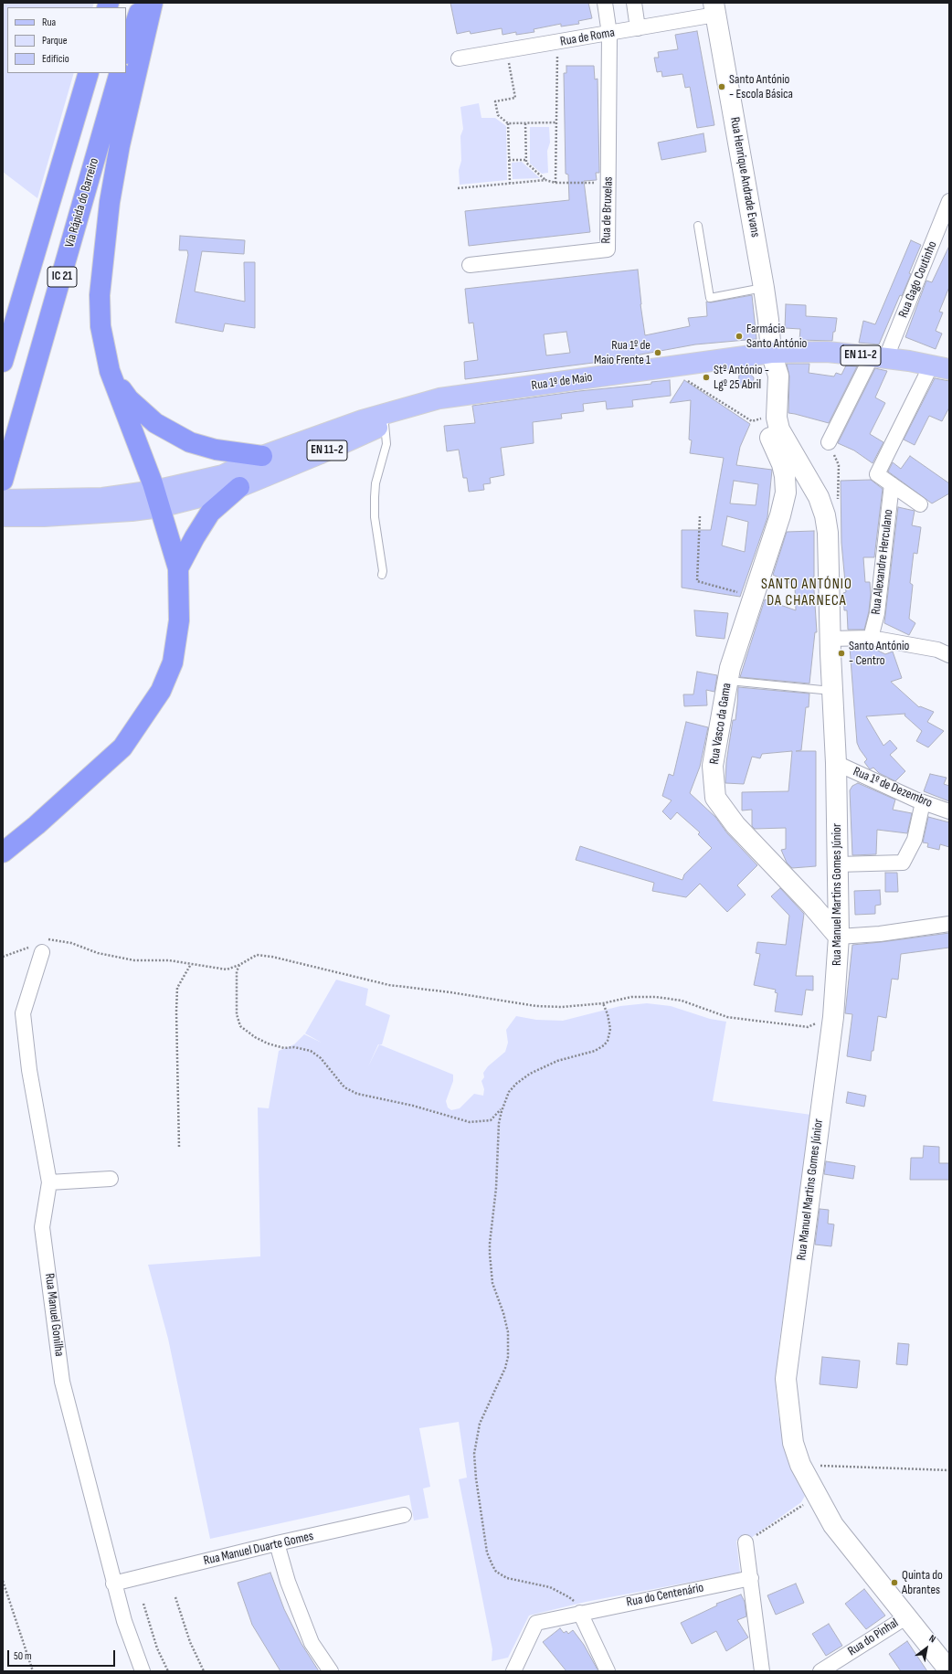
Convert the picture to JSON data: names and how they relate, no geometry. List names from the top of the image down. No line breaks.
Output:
{"streets":{"highway":["Via Rápida do Barreiro","IC 21"],"main road":["EN 11-2","Rua 1º de Maio"],"street":["Rua de Roma","Rua Henrique Andrade Evans","Rua de Bruxelas","Rua Gago Coutinho","Rua Alexandre Herculano","Rua Vasco da Gama","Rua 1º de Dezembro","Rua Manuel Martins Gomes Júnior","Rua Manuel Gonilha","Rua Manuel Duarte Gomes","Rua do Centenário","Rua do Pinhal"]},"crossings":[["Rua de Roma","Rua Henrique Andrade Evans"],["Rua de Roma","Rua de Bruxelas"],["Rua Henrique Andrade Evans","EN 11-2"],["Rua Henrique Andrade Evans","Rua 1º de Maio"],["Rua Henrique Andrade Evans","Rua Vasco da Gama"],["Rua Henrique Andrade Evans","Rua Manuel Martins Gomes Júnior"],["Rua Gago Coutinho","EN 11-2"],["EN 11-2","Rua 1º de Maio"],["EN 11-2","Rua Alexandre Herculano"],["EN 11-2","Rua Vasco da Gama"],["EN 11-2","Rua Manuel Martins Gomes Júnior"],["Rua 1º de Maio","Rua Vasco da Gama"],["Rua 1º de Maio","Rua Manuel Martins Gomes Júnior"],["Rua Vasco da Gama","Rua Manuel Martins Gomes Júnior"],["Rua 1º de Dezembro","Rua Manuel Martins Gomes Júnior"],["Rua Manuel Martins Gomes Júnior","Rua do Pinhal"],["Rua Manuel Gonilha","Rua Manuel Duarte Gomes"]],"districts":["SANTO ANTÓNIO DA CHARNECA"],"places":["Santo António - Escola Básica","Farmácia Santo António","Rua 1º de Maio Frente 1","Stº António - Lgº 25 Abril","Santo António - Centro","Quinta do Abrantes"],"legend":["Rua","Parque","Edifício"],"scale_bar":"50 m","north":"top right"}
